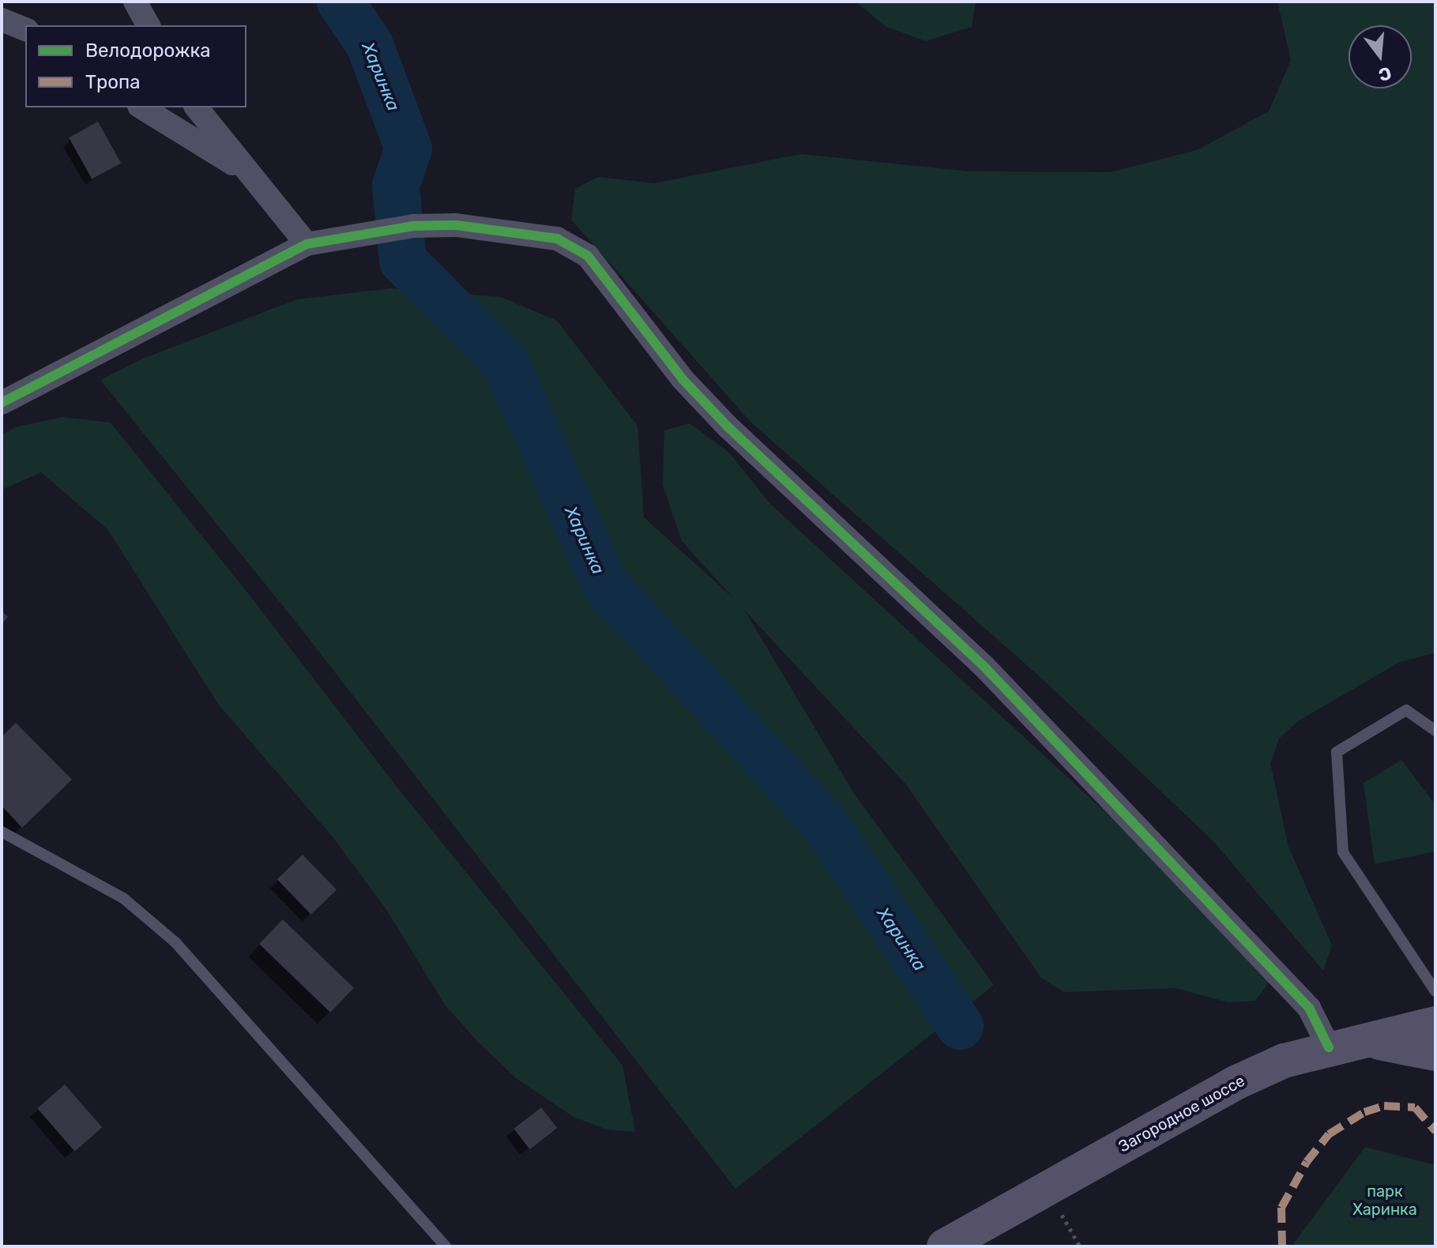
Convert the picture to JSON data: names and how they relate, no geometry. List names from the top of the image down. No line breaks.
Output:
{"streets":{"main road":["Загородное шоссе"]},"water":["Харинка"],"parks":["парк Харинка"],"legend":["Велодорожка","Тропа"],"north":"bottom"}
